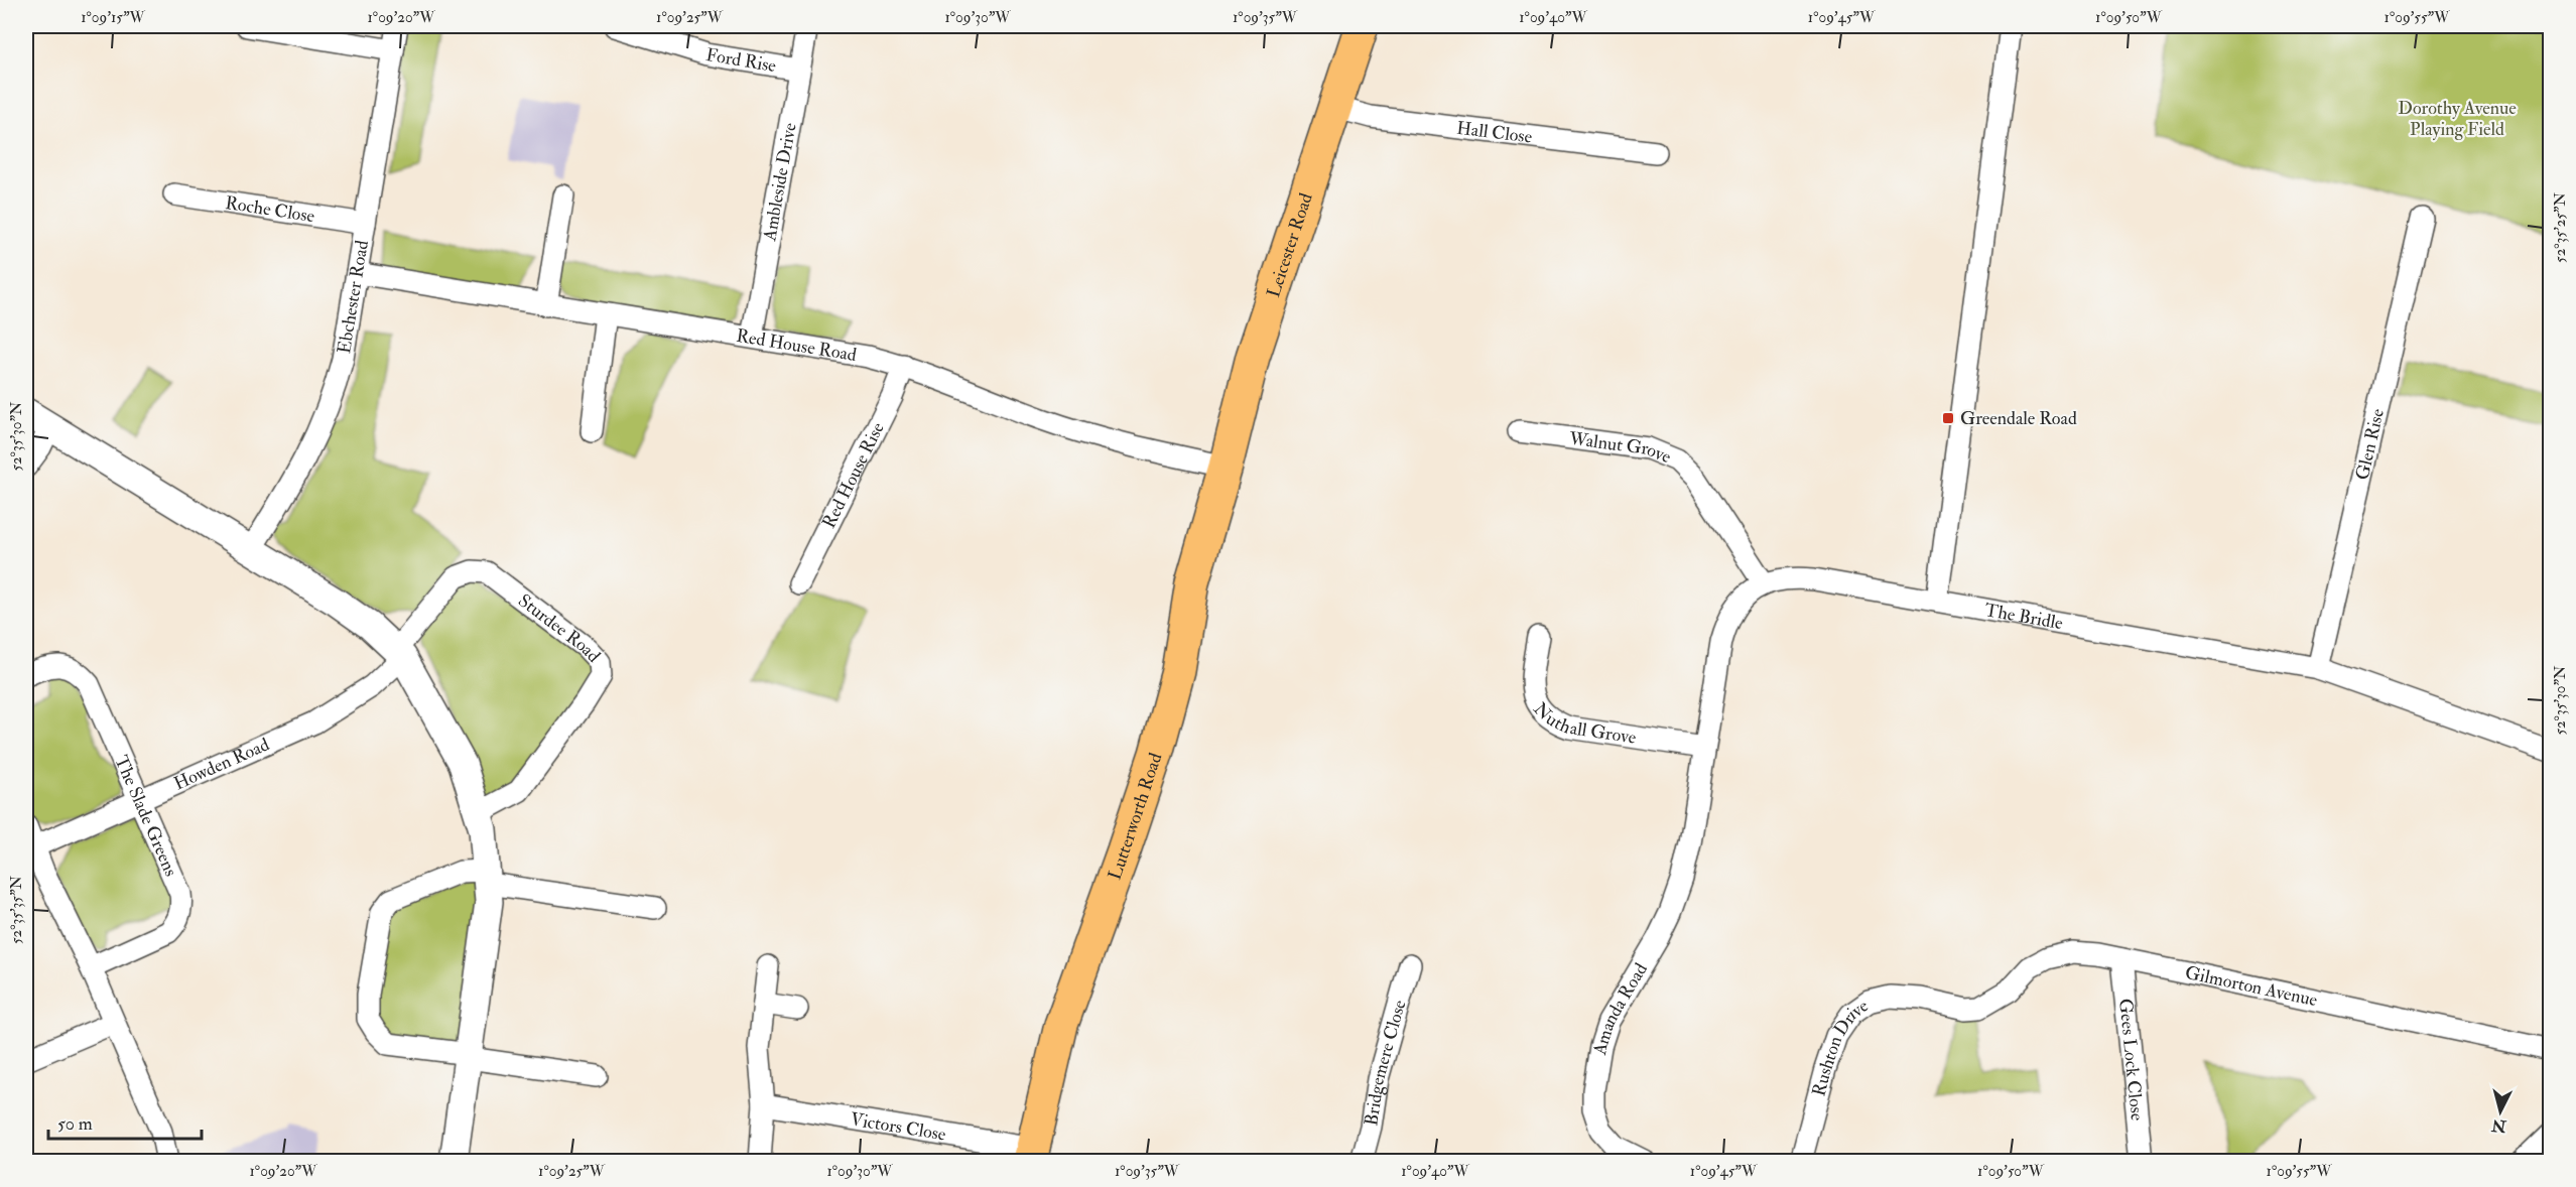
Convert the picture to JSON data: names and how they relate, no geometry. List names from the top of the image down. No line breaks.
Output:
{"streets":{"main road":["Leicester Road","Lutterworth Road"],"street":["Ford Rise","Hall Close","Ambleside Drive","Roche Close","Ebchester Road","Red House Road","Glen Rise","Walnut Grove","Red House Rise","The Bridle","Sturdee Road","Nuthall Grove","Howden Road","The Slade Greens","Gilmorton Avenue","Amanda Road","Rushton Drive","Gees Lock Close","Bridgemere Close","Victors Close"]},"crossings":[["Ford Rise","Ambleside Drive"],["Hall Close","Leicester Road"],["Ambleside Drive","Red House Road"],["Roche Close","Ebchester Road"],["Leicester Road","Red House Road"],["Leicester Road","Lutterworth Road"],["Ebchester Road","Red House Road"],["Red House Road","Red House Rise"],["Red House Road","Lutterworth Road"],["Glen Rise","The Bridle"],["Walnut Grove","The Bridle"],["The Bridle","Nuthall Grove"],["The Bridle","Amanda Road"],["Sturdee Road","Howden Road"],["Howden Road","The Slade Greens"],["Lutterworth Road","Victors Close"],["Gilmorton Avenue","Rushton Drive"],["Gilmorton Avenue","Gees Lock Close"]],"parks":["Dorothy Avenue Playing Field"],"places":{"transit":["Greendale Road"]},"scale_bar":"50 m","north":"bottom","coordinates":["1°09'15\"W","1°09'20\"W","1°09'25\"W","1°09'30\"W","1°09'35\"W","1°09'40\"W","1°09'45\"W","1°09'50\"W","1°09'55\"W","52°35'25\"N","52°35'30\"N","52°35'35\"N"]}
